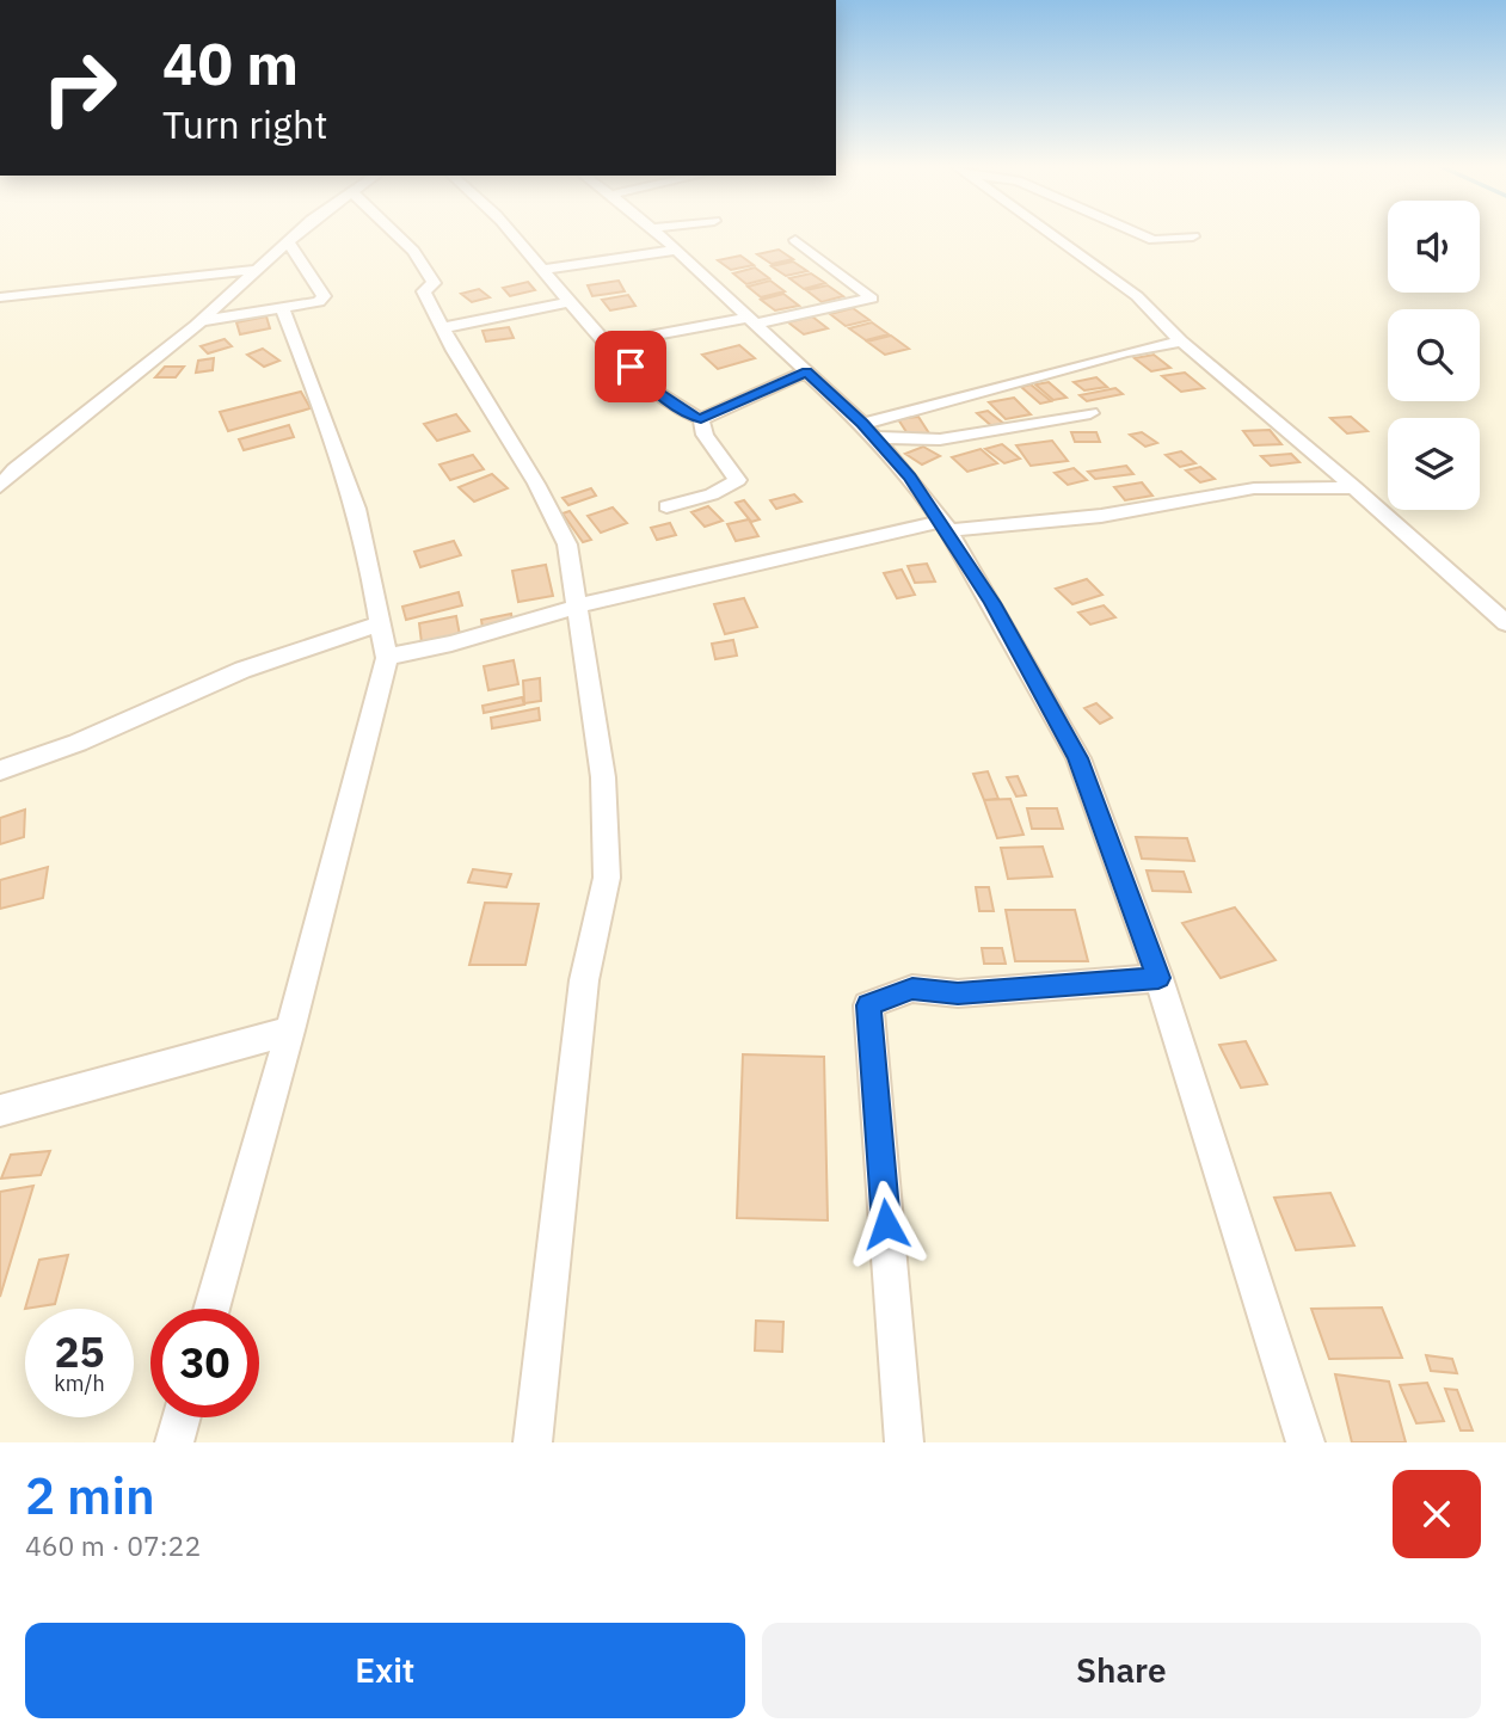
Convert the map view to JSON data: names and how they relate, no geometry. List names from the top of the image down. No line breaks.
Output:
{"page":{"turn":["40 m","Turn right"],"speed":"25 km/h","limit":"30","heading":["2 min","460 m · 07:22"],"buttons":["Exit","Share"]}}
